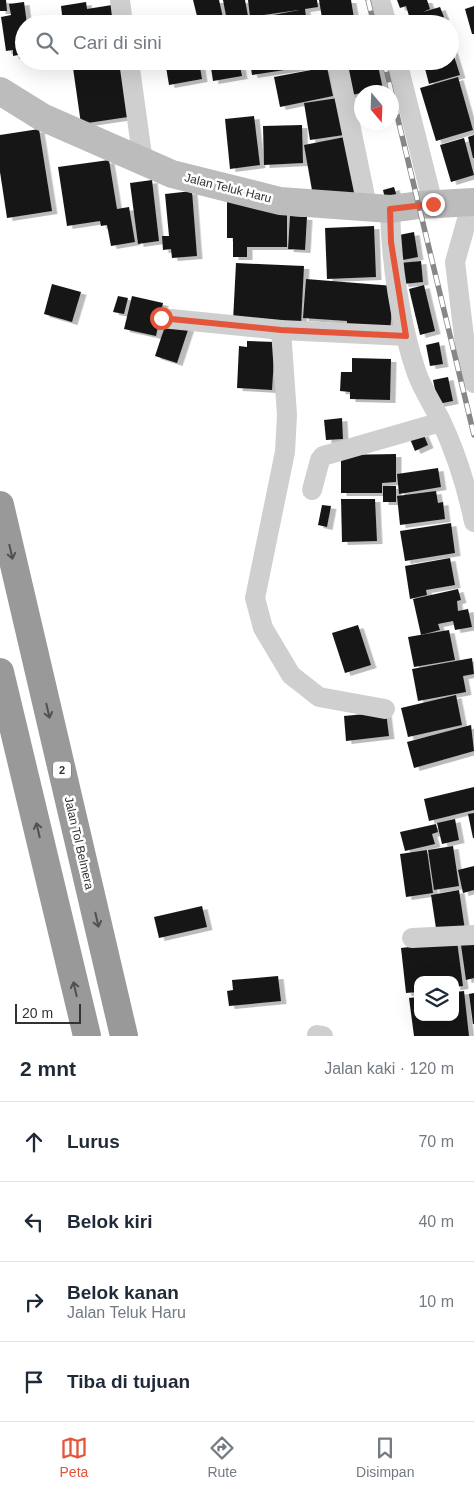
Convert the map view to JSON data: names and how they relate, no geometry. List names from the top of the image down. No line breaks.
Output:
{"streets":{"highway":["2","Jalan Tol Belmera"],"street":["Jalan Teluk Haru"]},"scale_bar":"20 m","north":"bottom","page":{"search":"Cari di sini","scale":"20 m","heading":["2 mnt","Jalan kaki · 120 m"],"list":[["Lurus","70 m"],["Belok kiri","40 m"],["Belok kanan","Jalan Teluk Haru","10 m"],"Tiba di tujuan"],"nav":["Peta","Rute","Disimpan"]}}
